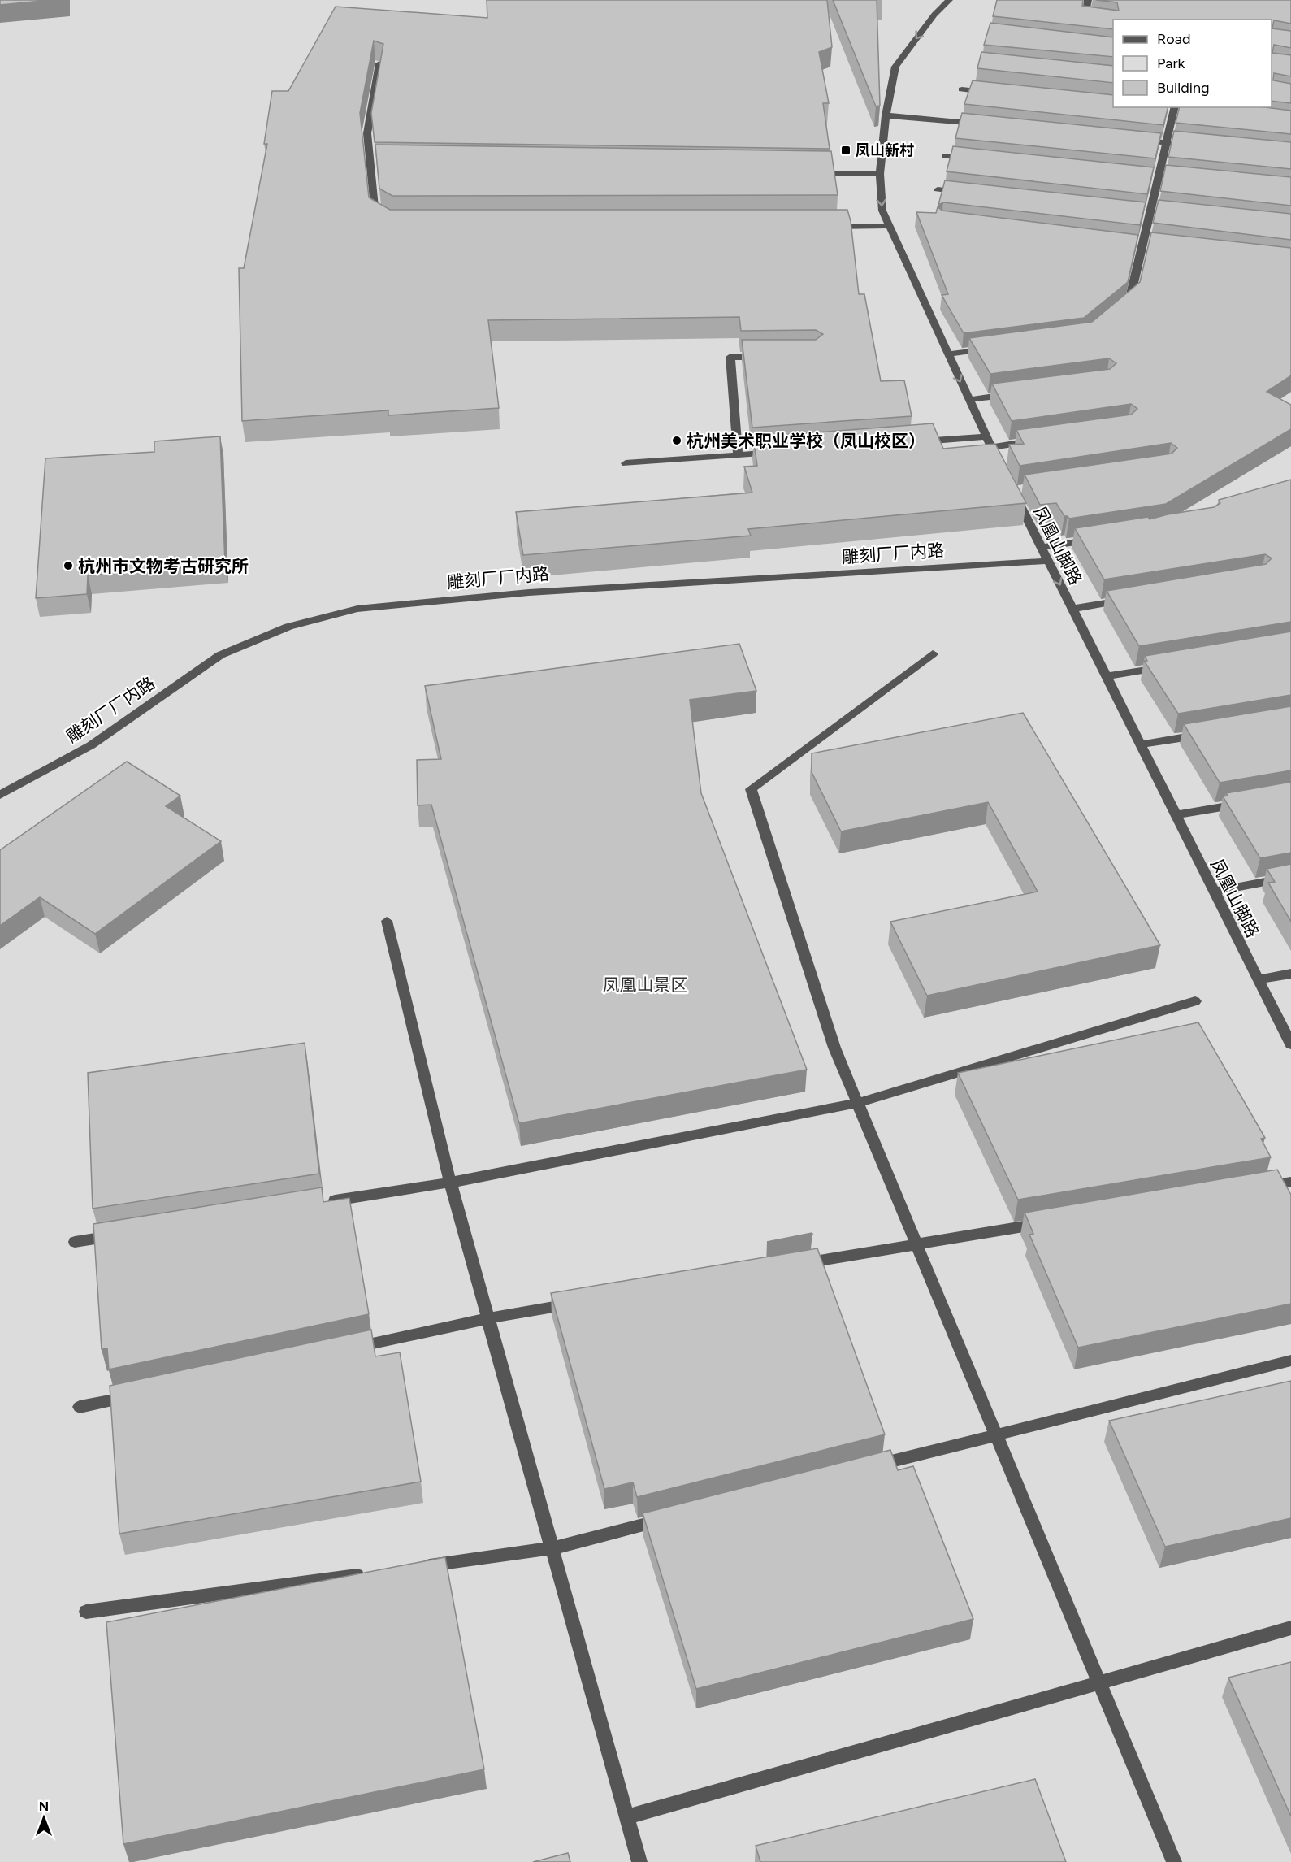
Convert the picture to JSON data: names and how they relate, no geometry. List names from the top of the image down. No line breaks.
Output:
{"streets":{"street":["凤凰山脚路","雕刻厂厂内路"]},"crossings":[["凤凰山脚路","雕刻厂厂内路"]],"parks":["凤凰山景区"],"places":{"transit":["凤山新村"],"other":["杭州美术职业学校（凤山校区）","杭州市文物考古研究所"]},"legend":["Road","Park","Building"],"north":"top"}
